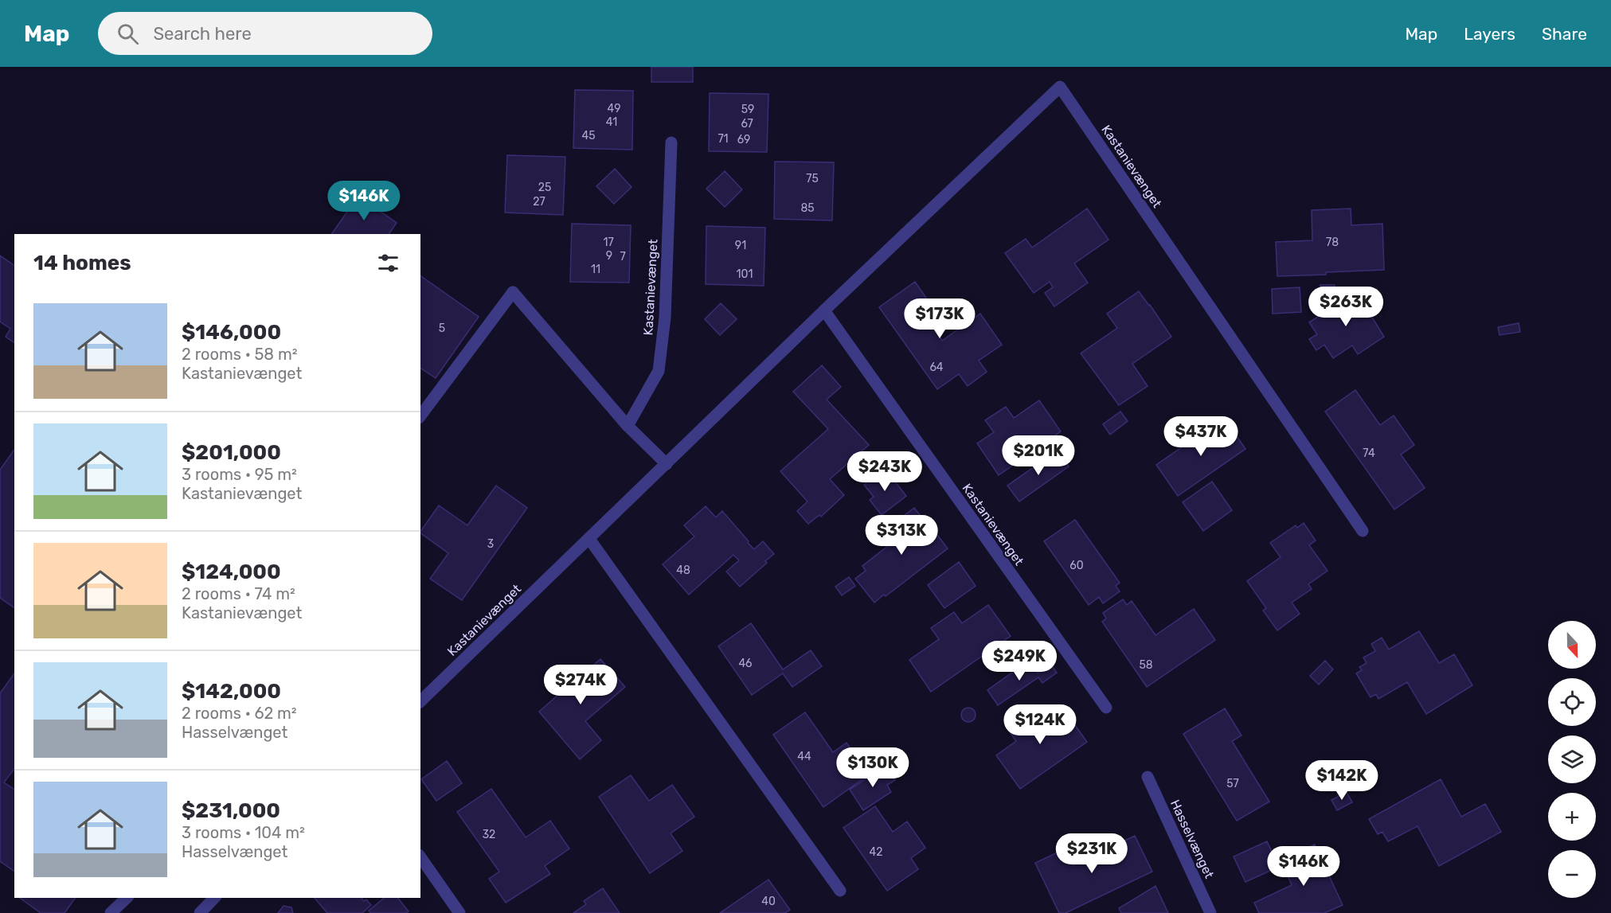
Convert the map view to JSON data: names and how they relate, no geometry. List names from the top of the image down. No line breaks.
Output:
{"streets":{"street":["Kastanievænget","Hasselvænget"]},"house_numbers":["49","59","41","67","45","71","69","75","25","27","85","17","78","91","9","7","11","101","5","64","74","3","60","48","46","58","44","57","32","42","40"],"north":"bottom","page":{"header":"Map","search":"Search here","nav":["Map","Layers","Share"],"price":["$146K","$263K","$173K","$437K","$201K","$243K","$313K","$249K","$274K","$124K","$130K","$142K","$231K","$146K"],"heading":"14 homes","list":[{"name":"$146,000","note":"2 rooms · 58 m² · Kastanievænget"},{"name":"$201,000","note":"3 rooms · 95 m² · Kastanievænget"},{"name":"$124,000","note":"2 rooms · 74 m² · Kastanievænget"},{"name":"$142,000","note":"2 rooms · 62 m² · Hasselvænget"},{"name":"$231,000","note":"3 rooms · 104 m² · Hasselvænget"}],"map_buttons":["+","−"]}}
